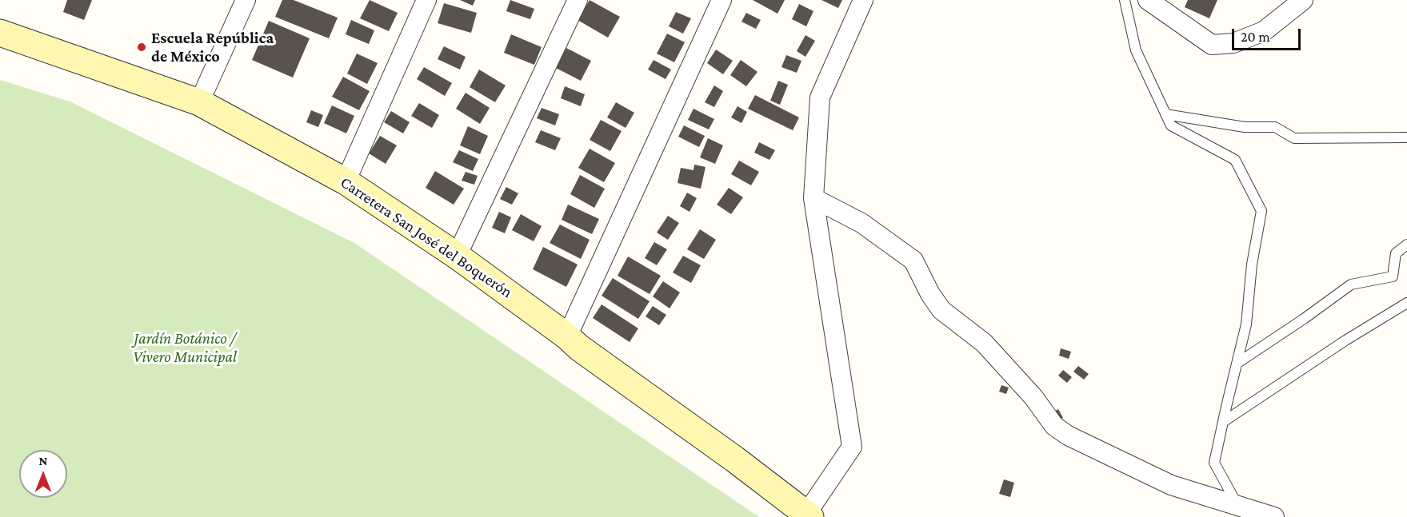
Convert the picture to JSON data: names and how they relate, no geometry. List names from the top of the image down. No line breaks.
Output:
{"streets":{"street":["Carretera San José del Boquerón"]},"parks":["Jardín Botánico / Vivero Municipal"],"places":["Escuela República de México"],"scale_bar":"20 m","north":"top"}
